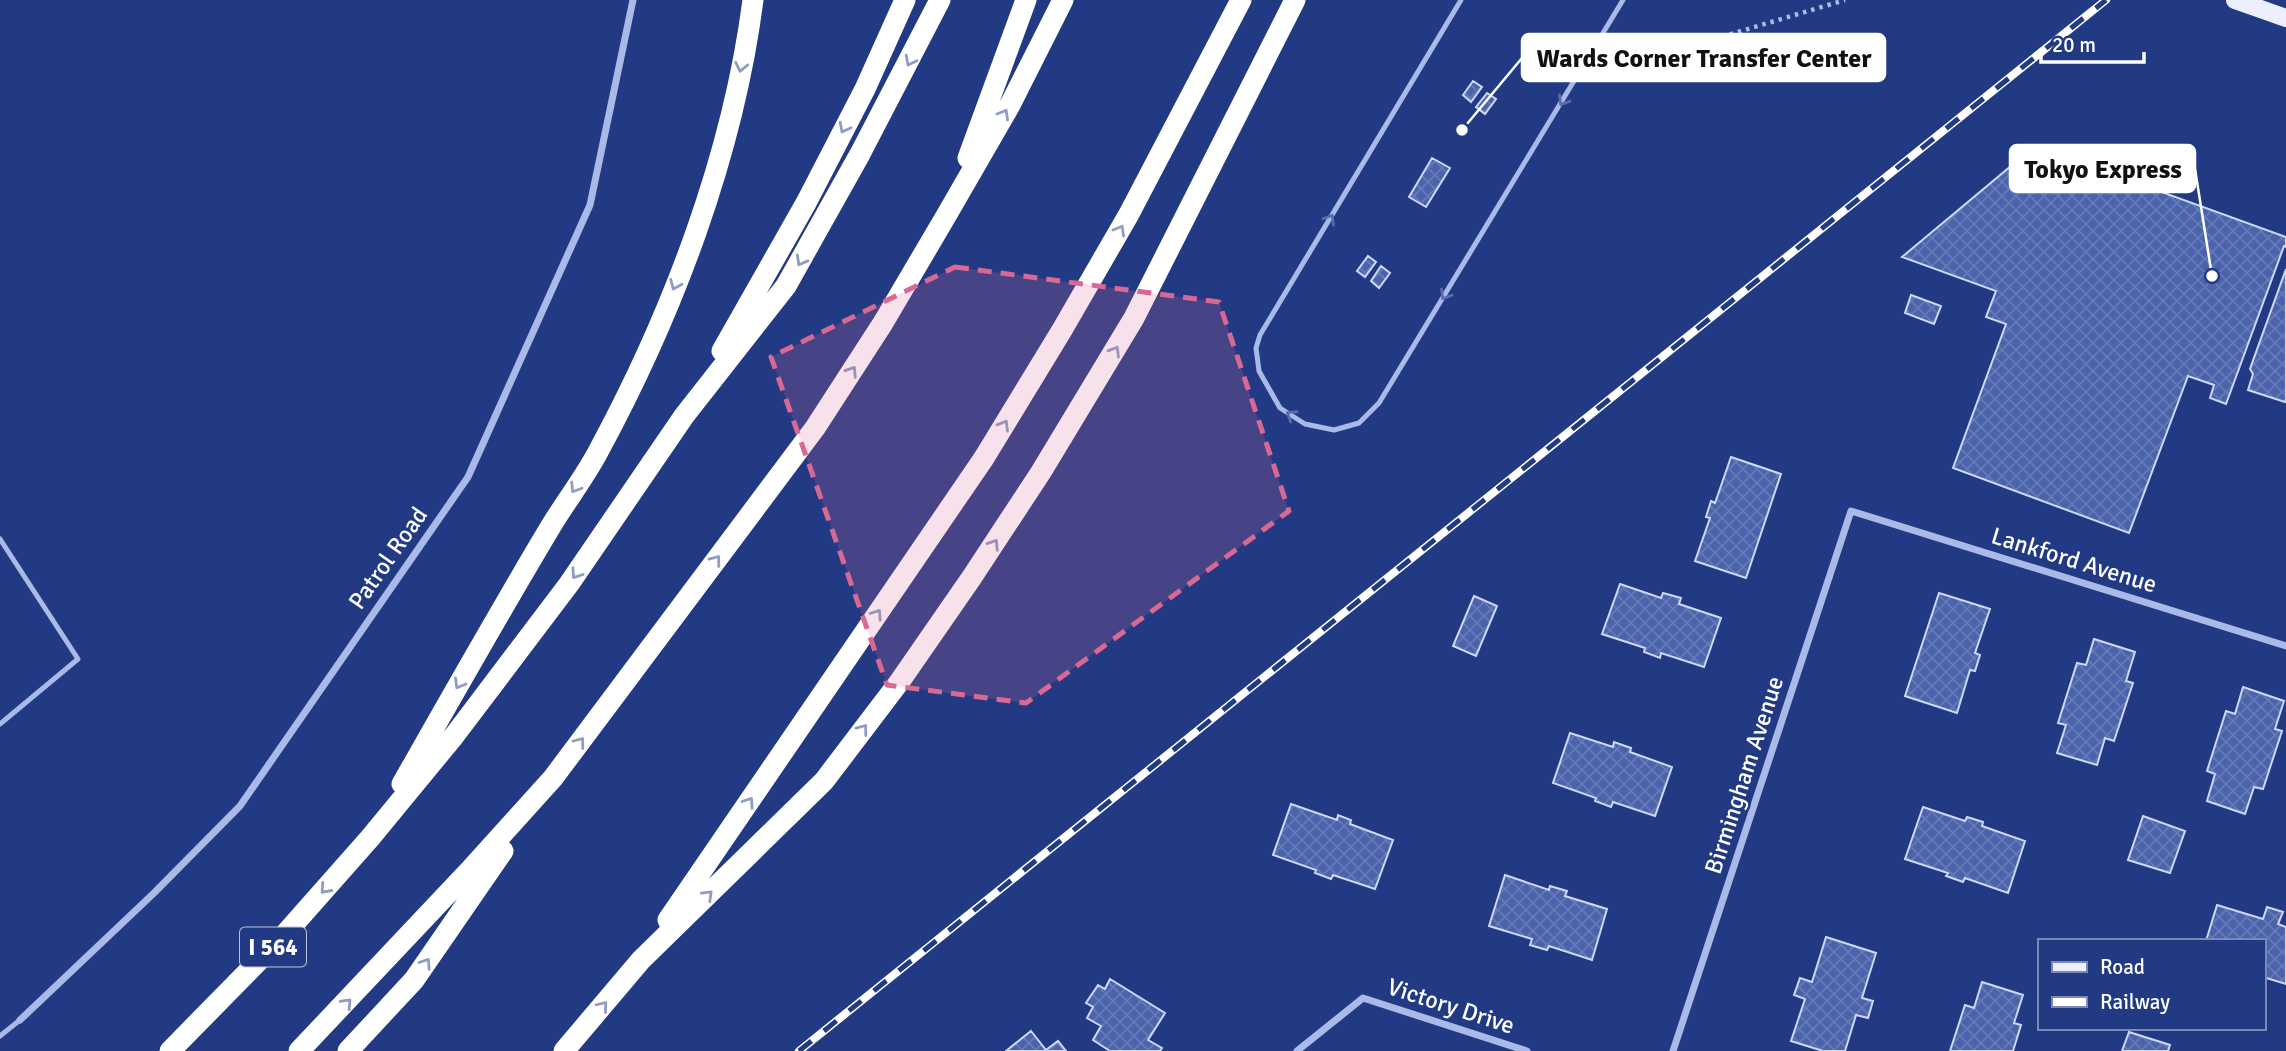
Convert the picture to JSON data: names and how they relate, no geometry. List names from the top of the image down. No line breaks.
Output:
{"streets":{"highway":["I 564"],"street":["Patrol Road","Lankford Avenue","Birmingham Avenue","Victory Drive"]},"crossings":[["Lankford Avenue","Birmingham Avenue"]],"places":["Wards Corner Transfer Center","Tokyo Express"],"legend":["Road","Railway"],"scale_bar":"20 m"}
